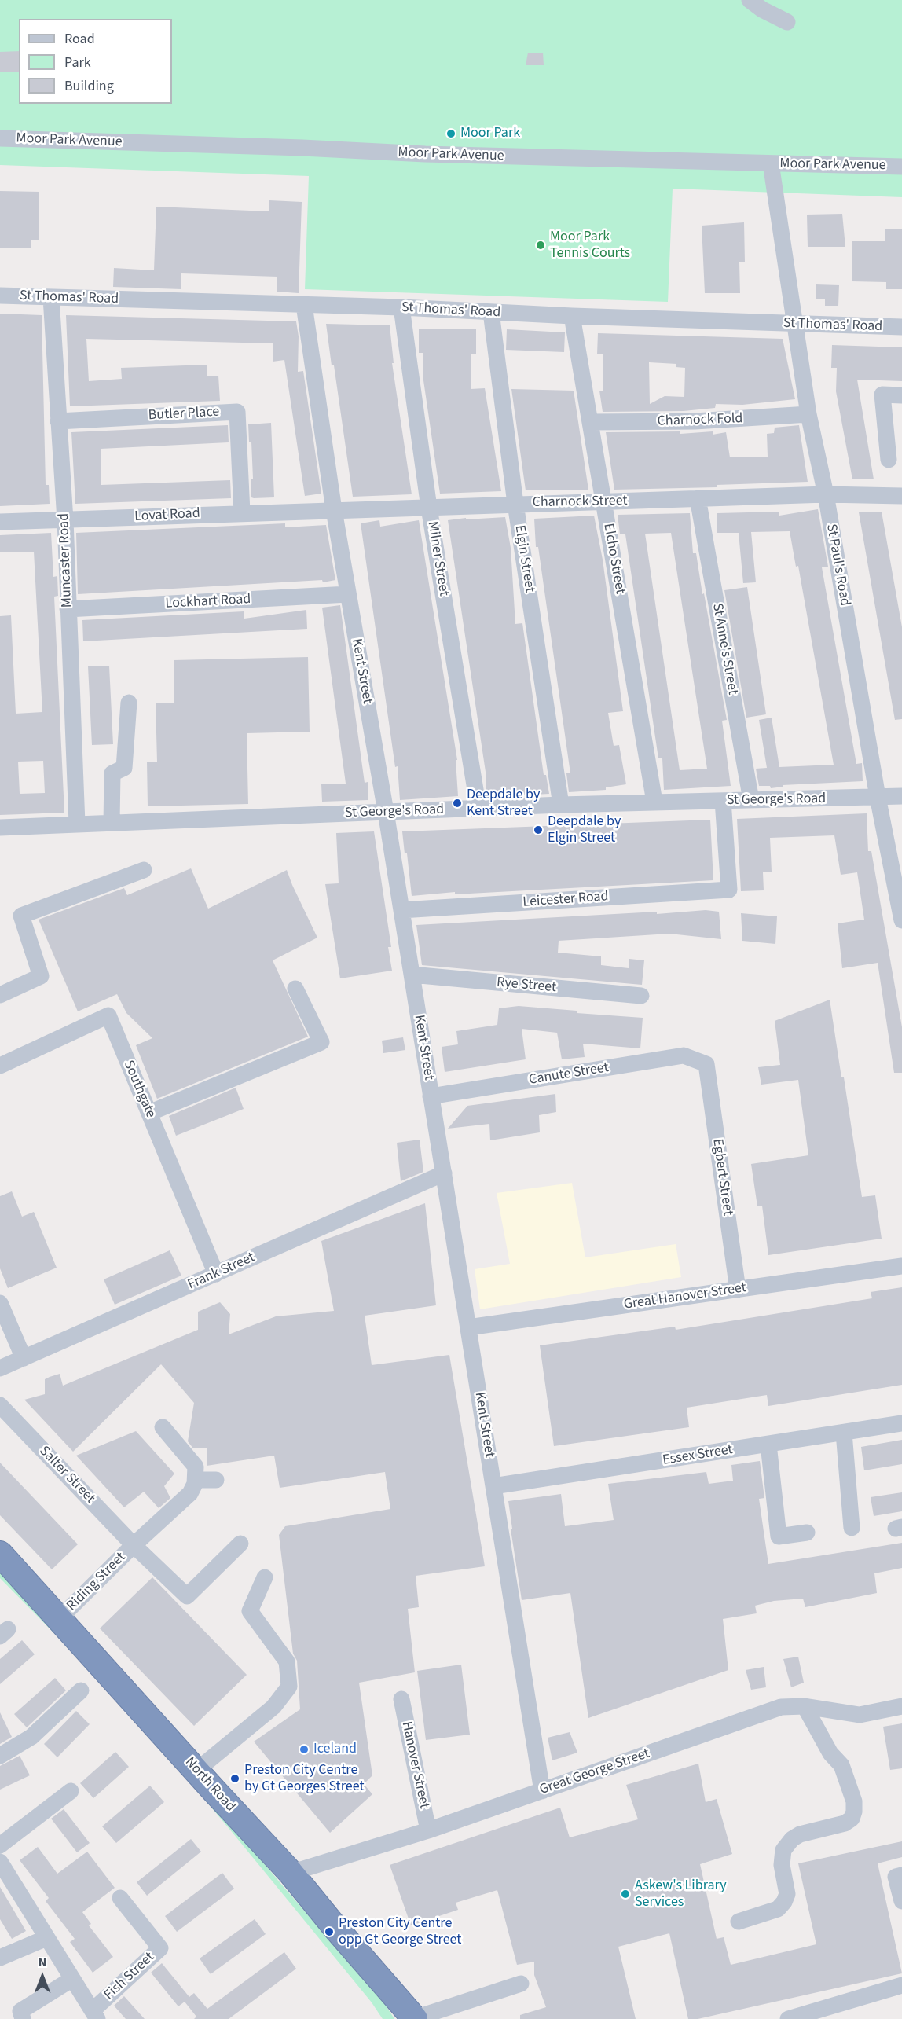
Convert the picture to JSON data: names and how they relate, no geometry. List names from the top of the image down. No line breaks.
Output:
{"streets":{"highway":["North Road"],"street":["Moor Park Avenue","St Thomas' Road","Butler Place","Charnock Fold","Charnock Street","Lovat Road","Milner Street","Elgin Street","Elcho Street","Muncaster Road","St Paul's Road","Lockhart Road","St Anne's Street","Kent Street","St George's Road","Leicester Road","Rye Street","Canute Street","Southgate","Egbert Street","Frank Street","Great Hanover Street","Essex Street","Salter Street","Riding Street","Hanover Street","Great George Street","Fish Street"]},"crossings":[["Moor Park Avenue","St Paul's Road"],["St Thomas' Road","Milner Street"],["St Thomas' Road","Elgin Street"],["St Thomas' Road","Elcho Street"],["St Thomas' Road","Muncaster Road"],["St Thomas' Road","St Paul's Road"],["St Thomas' Road","Kent Street"],["Butler Place","Lovat Road"],["Butler Place","Muncaster Road"],["Charnock Fold","Elcho Street"],["Charnock Fold","St Paul's Road"],["Charnock Street","Lovat Road"],["Charnock Street","Milner Street"],["Charnock Street","Elgin Street"],["Charnock Street","Elcho Street"],["Charnock Street","St Paul's Road"],["Charnock Street","St Anne's Street"],["Charnock Street","Kent Street"],["Lovat Road","Muncaster Road"],["Lovat Road","Kent Street"],["Milner Street","St George's Road"],["Elgin Street","St George's Road"],["Elcho Street","St George's Road"],["Muncaster Road","Lockhart Road"],["Muncaster Road","St George's Road"],["St Paul's Road","St George's Road"],["Lockhart Road","Kent Street"],["St Anne's Street","St George's Road"],["Kent Street","St George's Road"],["Kent Street","Leicester Road"],["Kent Street","Rye Street"],["Kent Street","Canute Street"],["Kent Street","Frank Street"],["Kent Street","Great Hanover Street"],["Kent Street","Essex Street"],["Kent Street","Great George Street"],["St George's Road","Leicester Road"],["Canute Street","Egbert Street"],["Southgate","Frank Street"],["Egbert Street","Great Hanover Street"],["Salter Street","Riding Street"],["Riding Street","North Road"],["Hanover Street","Great George Street"],["Great George Street","North Road"]],"places":["Moor Park","Moor Park Tennis Courts","Deepdale by Kent Street","Deepdale by Elgin Street","Iceland","Preston City Centre by Gt Georges Street","Askew's Library Services","Preston City Centre opp Gt George Street"],"legend":["Road","Park","Building"],"north":"top"}
